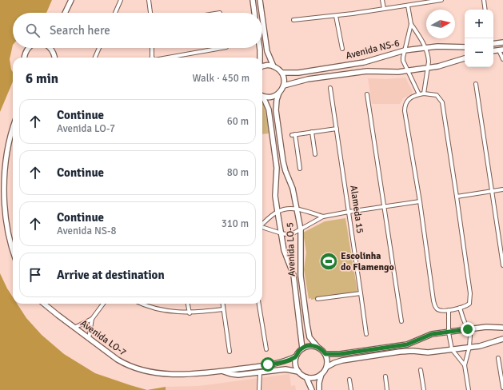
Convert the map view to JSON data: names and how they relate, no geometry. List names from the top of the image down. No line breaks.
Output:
{"streets":{"street":["Avenida NS-6","Alameda 15","Avenida LO-5","Avenida LO-7"]},"crossings":[["Avenida NS-6","Avenida LO-5"],["Avenida LO-5","Avenida LO-7"]],"places":{"sports":["Escolinha do Flamengo"]},"north":"right","page":{"map_buttons":["+","−"],"search":"Search here","heading":["6 min","Walk · 450 m"],"list":[["Continue","Avenida LO-7","60 m"],["Continue","80 m"],["Continue","Avenida NS-8","310 m"],"Arrive at destination"]}}
